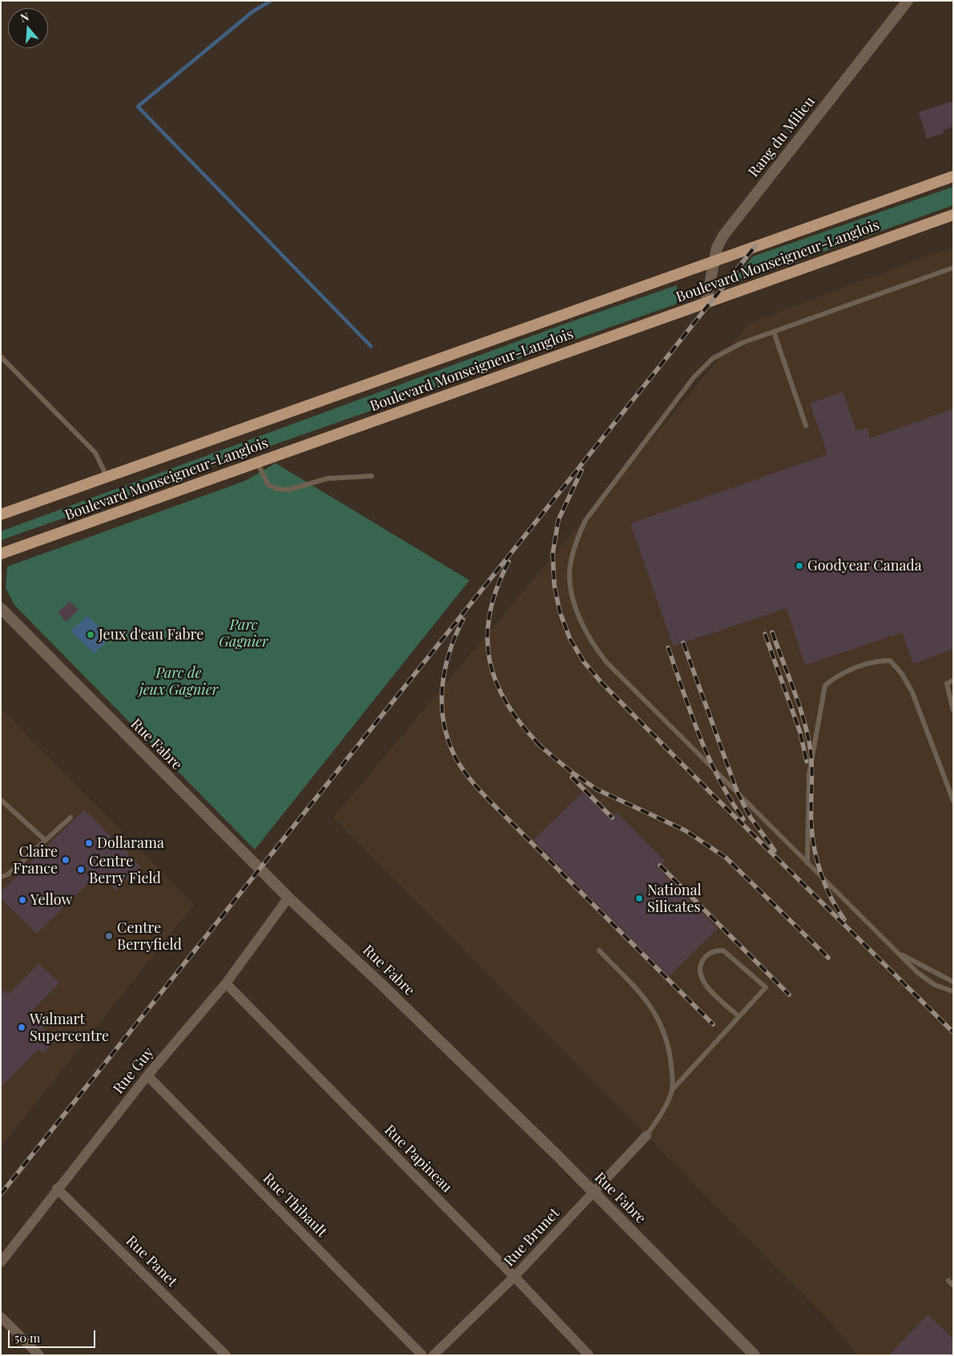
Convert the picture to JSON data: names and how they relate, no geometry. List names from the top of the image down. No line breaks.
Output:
{"streets":{"highway":["Boulevard Monseigneur-Langlois"],"street":["Rang du Milieu","Rue Fabre","Rue Guy","Rue Papineau","Rue Thibault","Rue Brunet","Rue Panet"]},"crossings":[["Rang du Milieu","Boulevard Monseigneur-Langlois"],["Rue Fabre","Rue Guy"],["Rue Fabre","Rue Brunet"],["Rue Guy","Rue Papineau"],["Rue Guy","Rue Thibault"],["Rue Guy","Rue Panet"],["Rue Papineau","Rue Brunet"]],"parks":["Parc Gagnier","Parc de jeux Gagnier"],"places":["Goodyear Canada","Jeux d'eau Fabre","Dollarama","Claire France","Centre Berry Field","National Silicates","Yellow","Centre Berryfield","Walmart Supercentre"],"scale_bar":"50 m","north":"top"}
